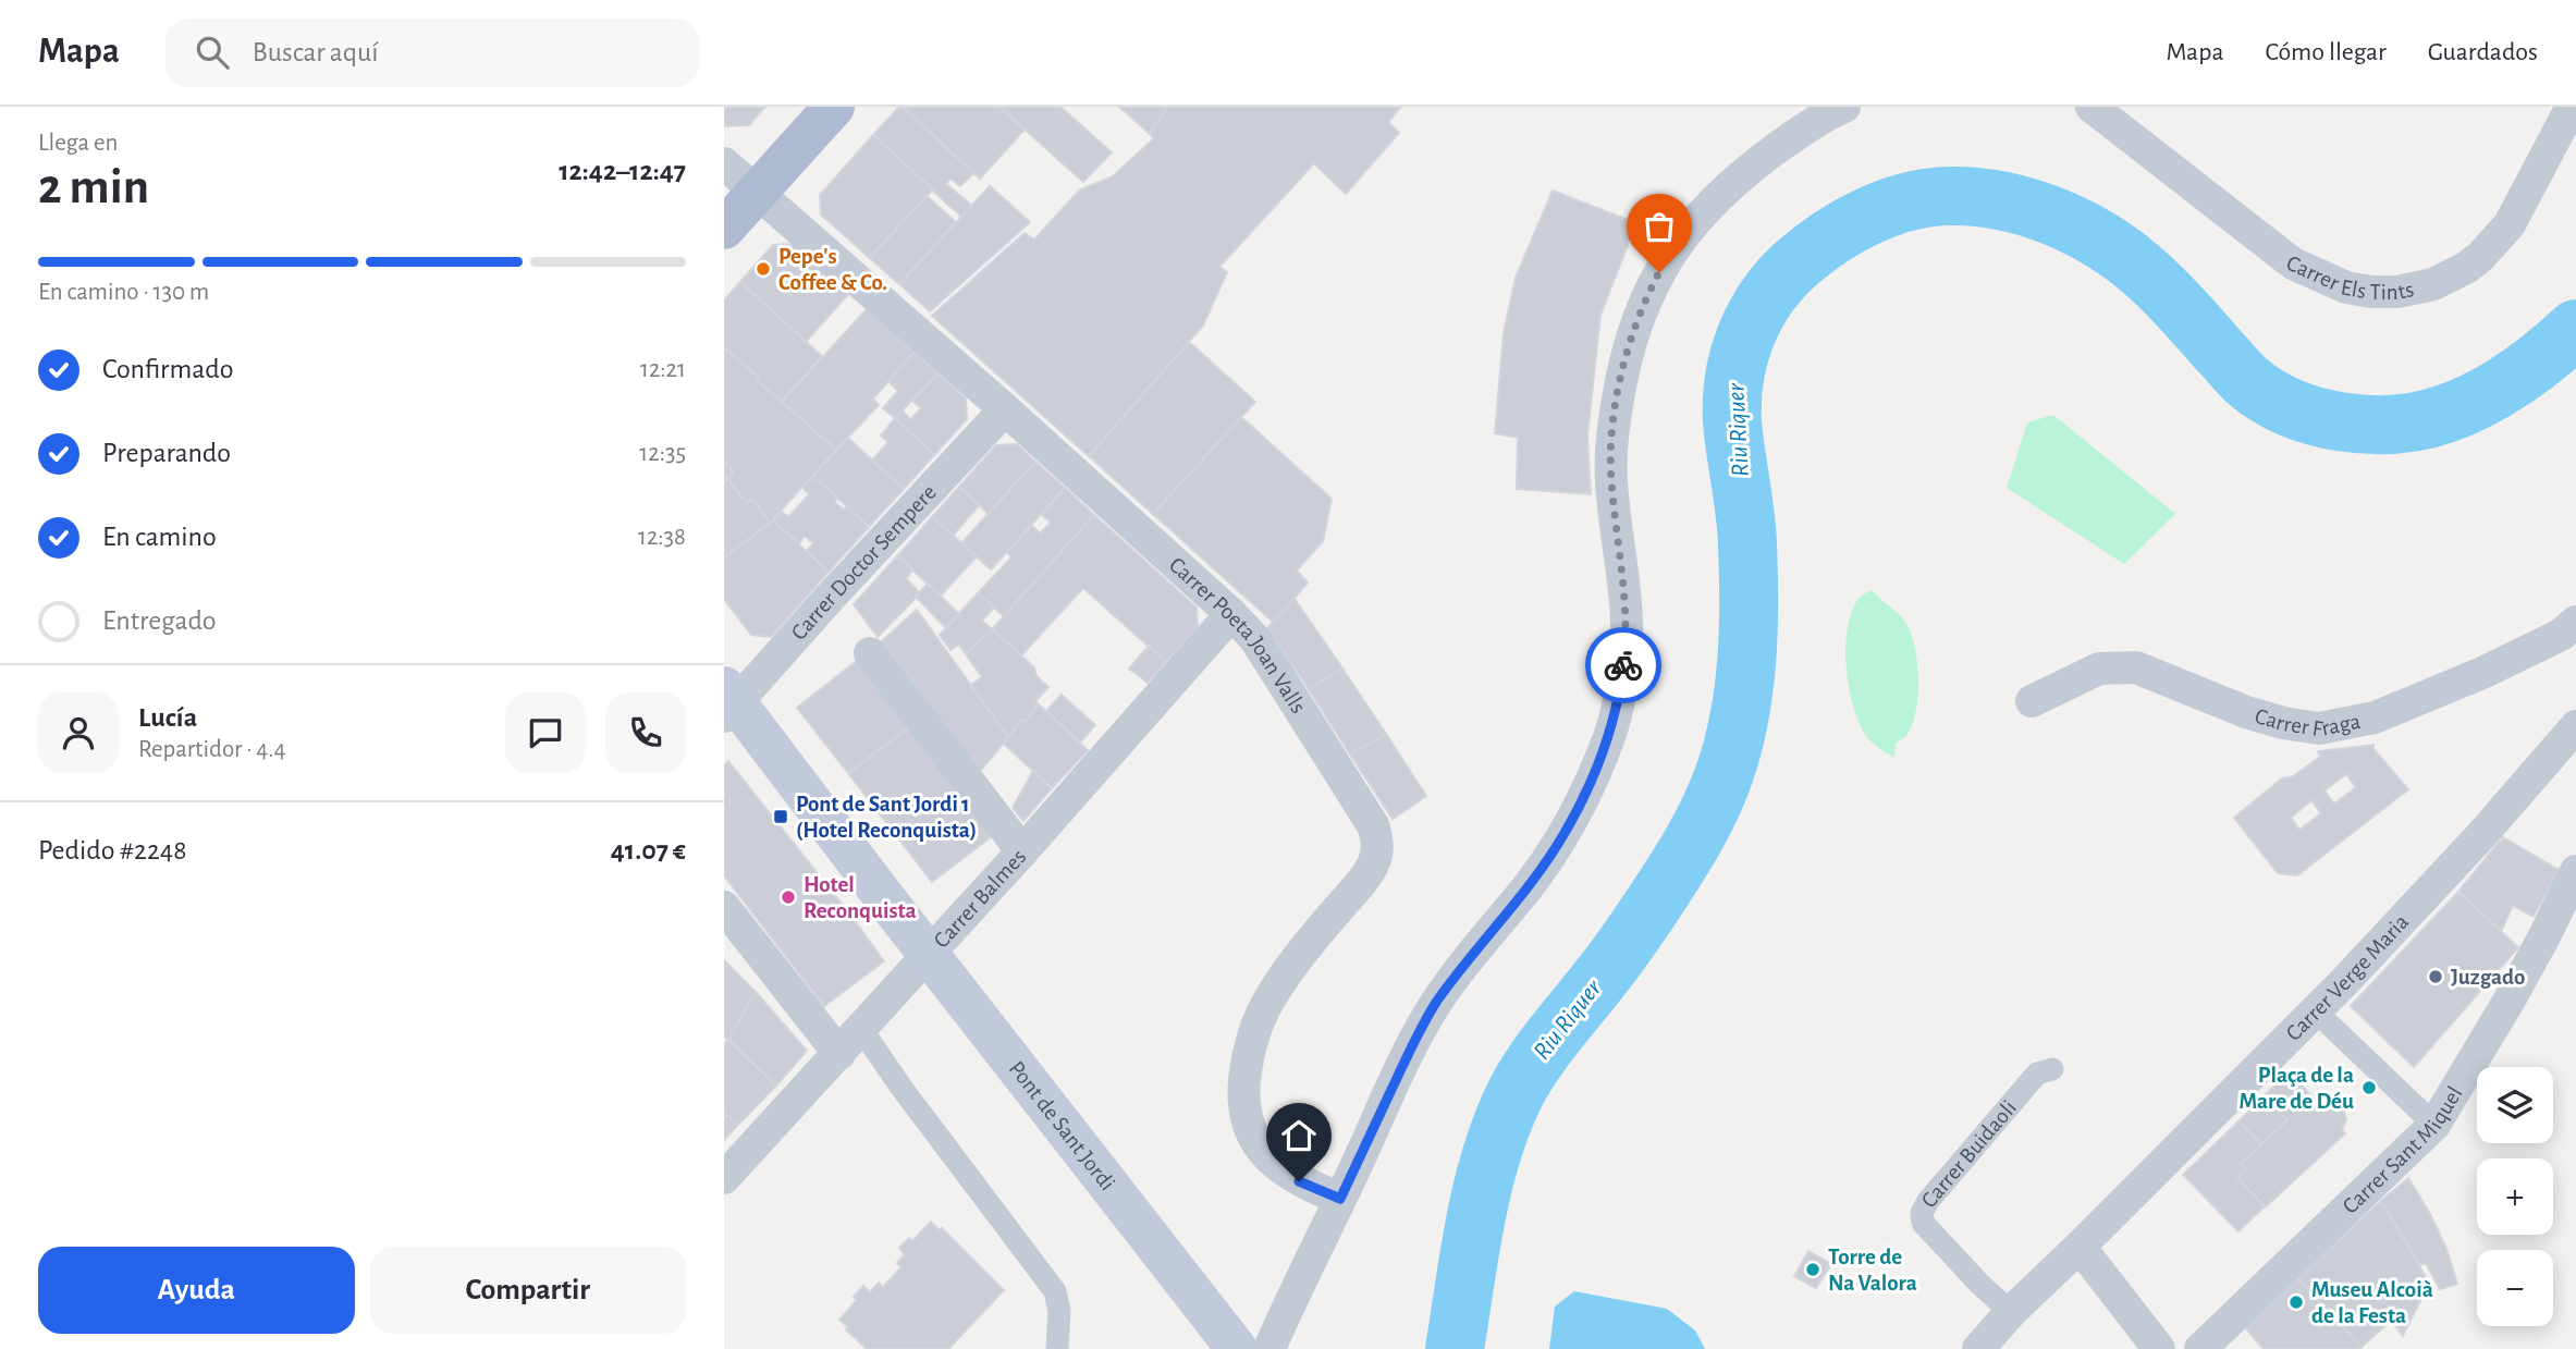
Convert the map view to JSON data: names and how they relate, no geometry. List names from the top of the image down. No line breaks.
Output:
{"streets":{"main road":["Pont de Sant Jordi"],"street":["Carrer Els Tints","Carrer Doctor Sempere","Carrer Poeta Joan Valls","Carrer Fraga","Carrer Balmes","Carrer Verge Maria","Carrer Sant Miquel","Carrer Buidaoli"]},"crossings":[["Carrer Doctor Sempere","Carrer Poeta Joan Valls"],["Carrer Doctor Sempere","Pont de Sant Jordi"],["Carrer Poeta Joan Valls","Carrer Balmes"],["Carrer Verge Maria","Carrer Buidaoli"]],"water":["Riu Riquer"],"places":{"other":["Pepe's Coffee & Co.","Hotel Reconquista","Juzgado","Plaça de la Mare de Déu","Torre de Na Valora","Museu Alcoià de la Festa"],"transit":["Pont de Sant Jordi 1 (Hotel Reconquista)"]},"page":{"header":"Mapa","search":"Buscar aquí","nav":["Mapa","Cómo llegar","Guardados"],"heading":["2 min","Llega en","12:42–12:47"],"panel":["Lucía","Repartidor · 4.4","Pedido #2248","41.07 €"],"bar":"En camino · 130 m","list":[["Confirmado","12:21"],["Preparando","12:35"],["En camino","12:38"],"Entregado"],"map_buttons":["+","−"],"buttons":["Ayuda","Compartir"]}}
